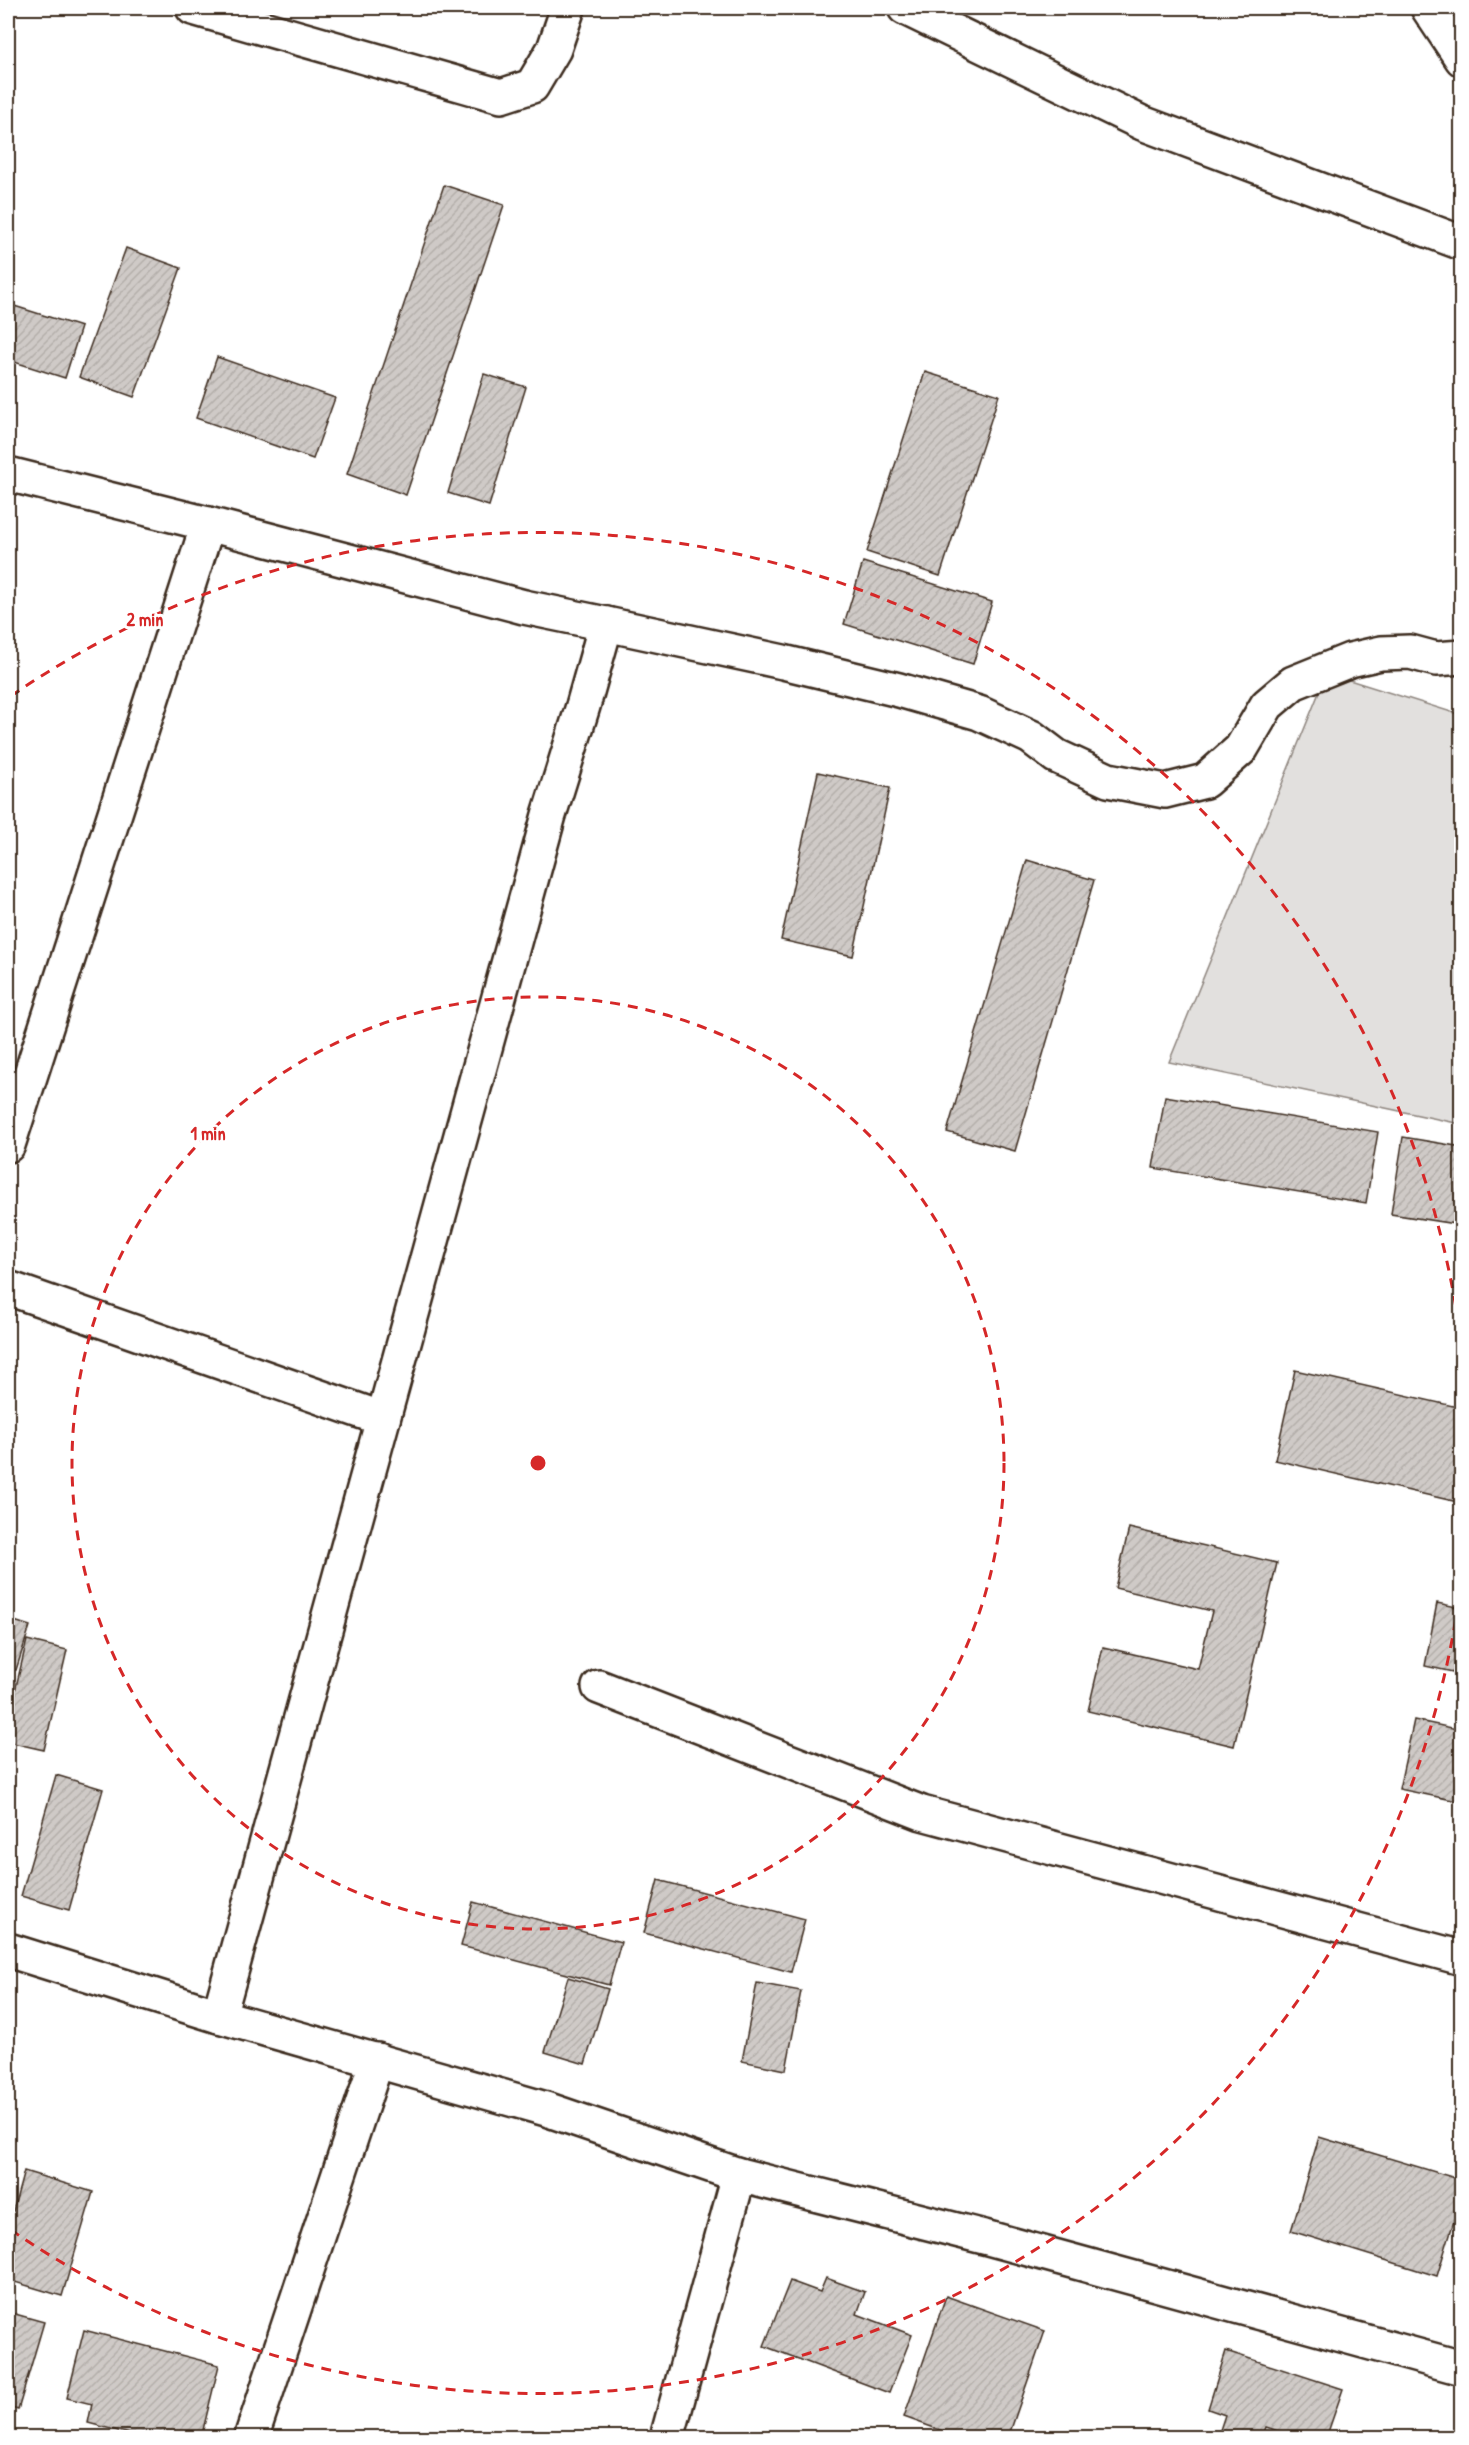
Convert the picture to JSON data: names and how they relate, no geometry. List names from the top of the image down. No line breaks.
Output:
{"rings":["2 min","1 min"]}
